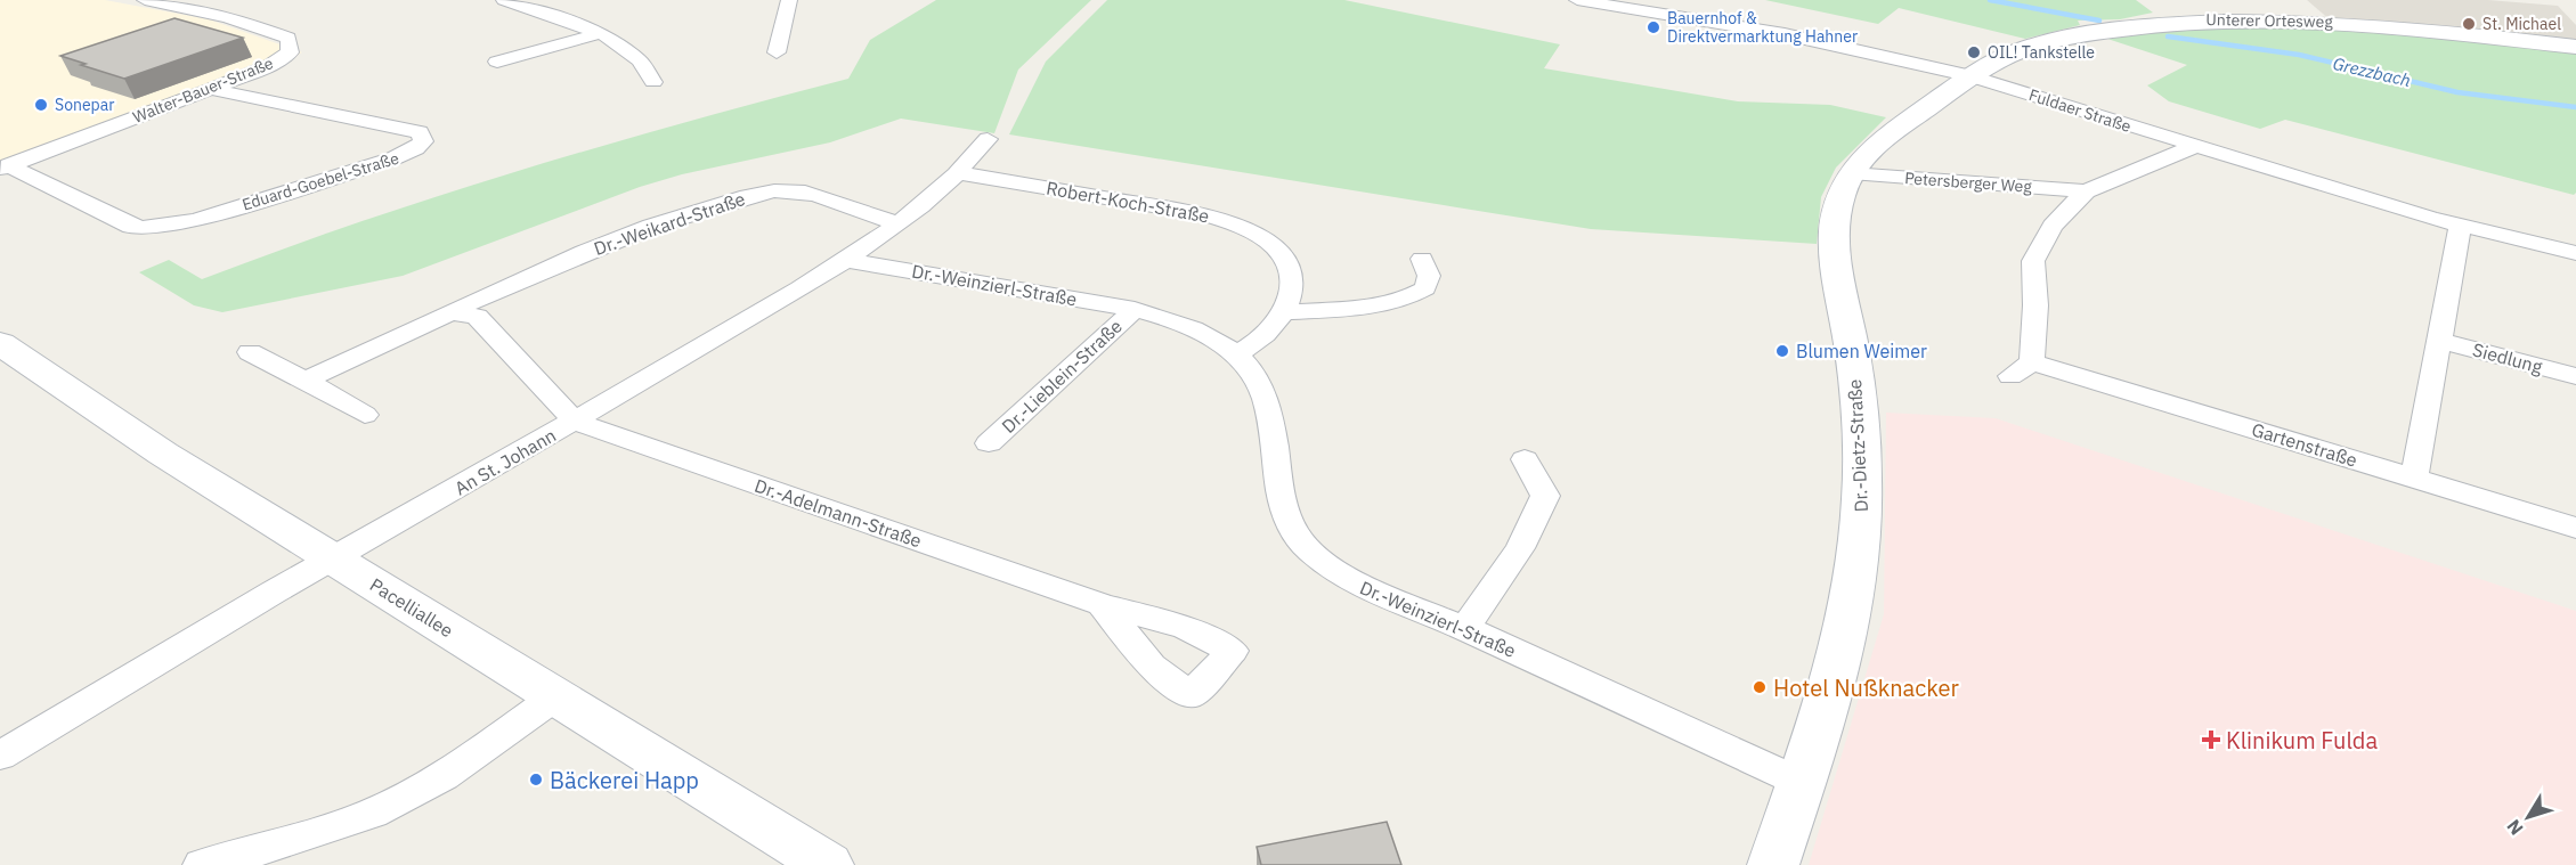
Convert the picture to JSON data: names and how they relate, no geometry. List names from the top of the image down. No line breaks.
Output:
{"streets":{"main road":["Unterer Ortesweg","Dr.-Dietz-Straße","Pacelliallee"],"street":["Walter-Bauer-Straße","Fuldaer Straße","Eduard-Goebel-Straße","Petersberger Weg","Robert-Koch-Straße","Dr.-Weikard-Straße","Dr.-Weinzierl-Straße","Siedlung","Dr.-Lieblein-Straße","Gartenstraße","An St. Johann","Dr.-Adelmann-Straße"]},"crossings":[["Unterer Ortesweg","Fuldaer Straße"],["Unterer Ortesweg","Dr.-Dietz-Straße"],["Walter-Bauer-Straße","Eduard-Goebel-Straße"],["Fuldaer Straße","Dr.-Dietz-Straße"],["Petersberger Weg","Gartenstraße"],["Petersberger Weg","Dr.-Dietz-Straße"],["Robert-Koch-Straße","An St. Johann"],["Dr.-Weikard-Straße","An St. Johann"],["Dr.-Weinzierl-Straße","Dr.-Lieblein-Straße"],["Dr.-Weinzierl-Straße","Dr.-Dietz-Straße"],["Dr.-Weinzierl-Straße","An St. Johann"],["An St. Johann","Dr.-Adelmann-Straße"],["An St. Johann","Pacelliallee"]],"water":["Grezzbach"],"places":{"other":["St. Michael","Bauernhof & Direktvermarktung Hahner","OIL! Tankstelle","Sonepar","Blumen Weimer","Hotel Nußknacker","Bäckerei Happ"],"health":["Klinikum Fulda"]},"north":"bottom left"}
